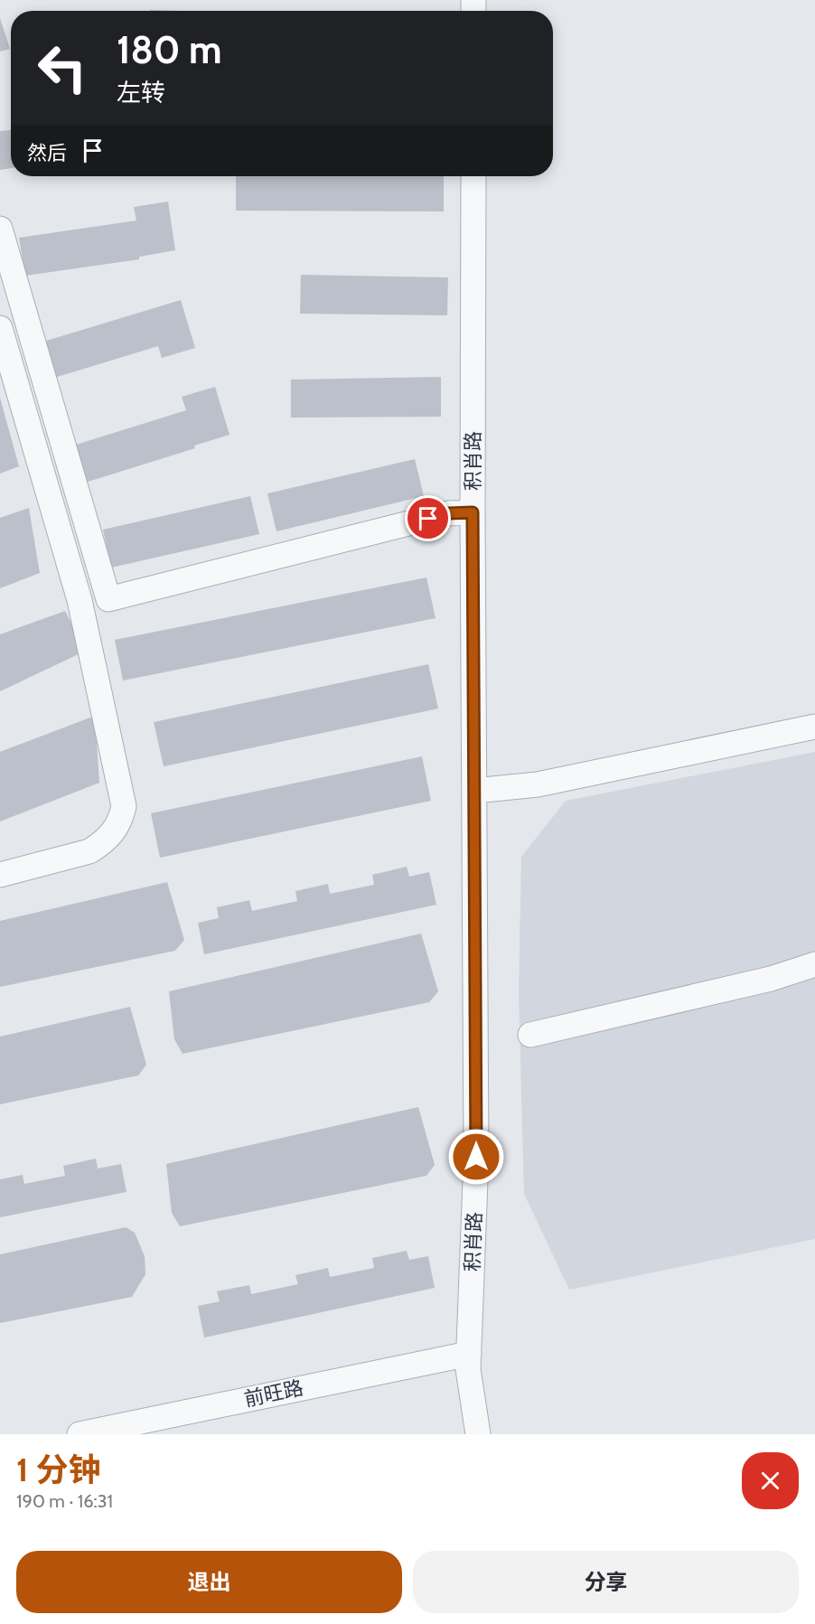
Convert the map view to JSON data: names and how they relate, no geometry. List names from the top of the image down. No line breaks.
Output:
{"streets":{"street":["积肖路","前旺路"]},"crossings":[["积肖路","前旺路"]],"page":{"turn":["180 m","左转"],"then":"然后","heading":["1 分钟","190 m · 16:31"],"buttons":["退出","分享"]}}
